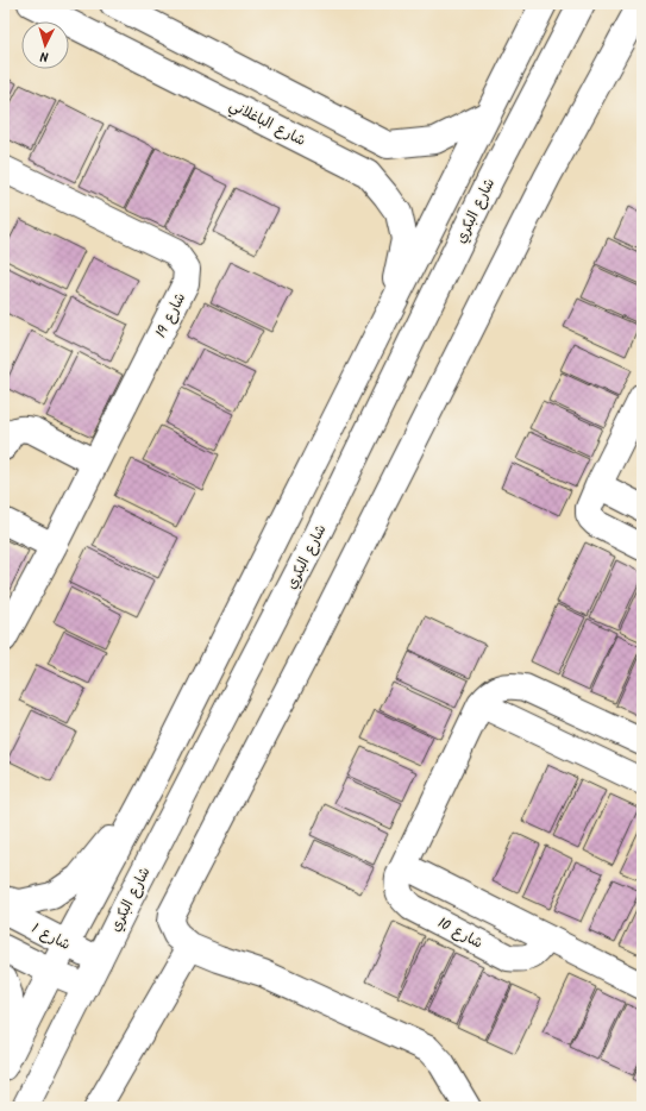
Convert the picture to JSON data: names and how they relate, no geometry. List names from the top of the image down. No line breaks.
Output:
{"streets":{"street":["شارع الباغلاني","شارع البكري","شارع 19","شارع 10","شارع 1"]},"crossings":[["شارع البكري","شارع 1"]],"north":"bottom"}
